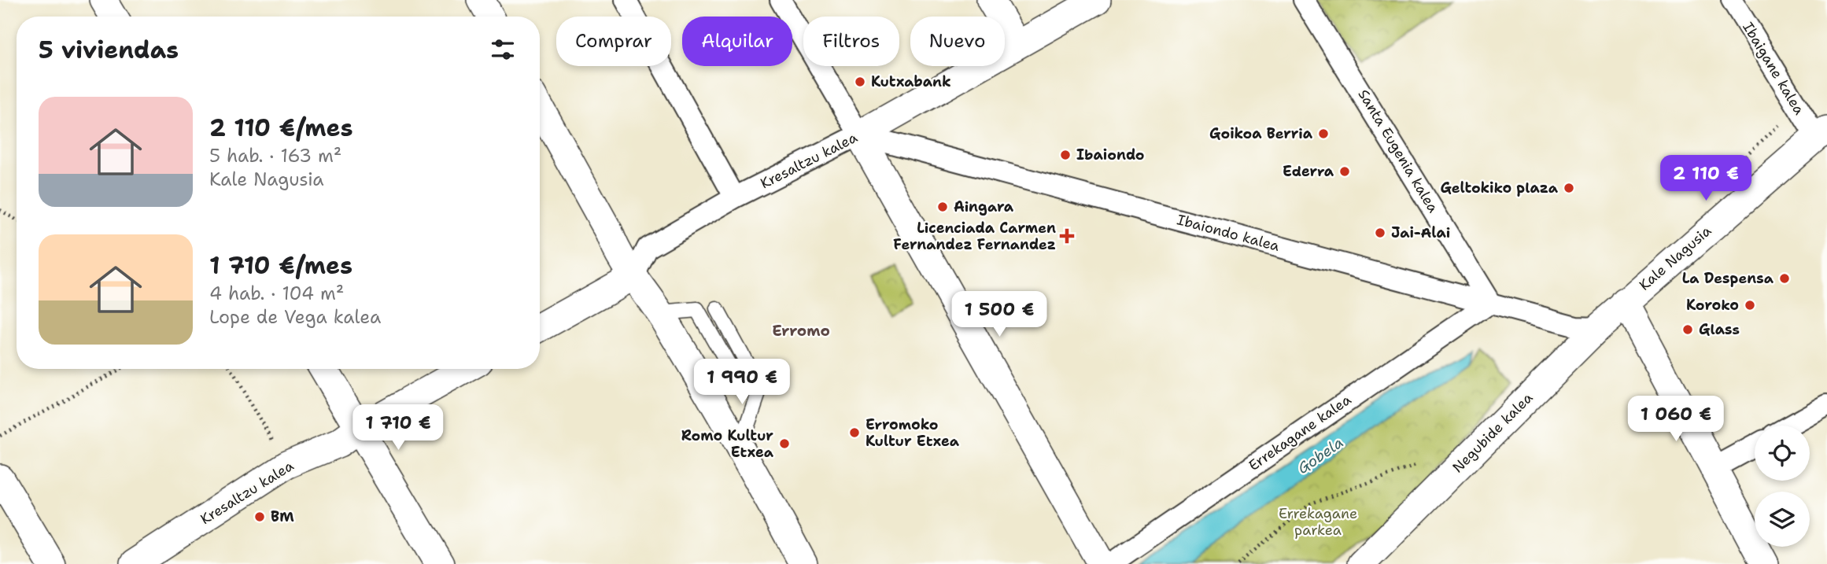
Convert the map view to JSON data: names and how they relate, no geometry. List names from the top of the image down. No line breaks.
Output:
{"streets":{"street":["Ibaigane kalea","Santa Eugenia kalea","Kresaltzu kalea","Ibaiondo kalea","Kale Nagusia","Errekagane kalea","Negubide kalea"]},"crossings":[["Ibaigane kalea","Kale Nagusia"],["Santa Eugenia kalea","Ibaiondo kalea"],["Santa Eugenia kalea","Errekagane kalea"],["Kresaltzu kalea","Ibaiondo kalea"],["Ibaiondo kalea","Errekagane kalea"],["Ibaiondo kalea","Negubide kalea"],["Kale Nagusia","Negubide kalea"]],"districts":["Erromo"],"water":["Gobela"],"parks":["Errekagane parkea"],"places":{"other":["Kutxabank","Goikoa Berria","Ibaiondo","Ederra","Geltokiko plaza","Aingara","Jai-Alai","La Despensa","Koroko","Glass","Erromoko Kultur Etxea","Romo Kultur Etxea","BM"],"health":["Licenciada Carmen Fernandez Fernandez"]},"page":{"chip":["Comprar","Alquilar","Filtros","Nuevo"],"heading":"5 viviendas","list":[{"name":"2 110 €/mes","note":"5 hab. · 163 m² · Kale Nagusia"},{"name":"1 710 €/mes","note":"4 hab. · 104 m² · Lope de Vega kalea"}],"price":["2 110 €","1 500 €","1 990 €","1 060 €","1 710 €"]}}
